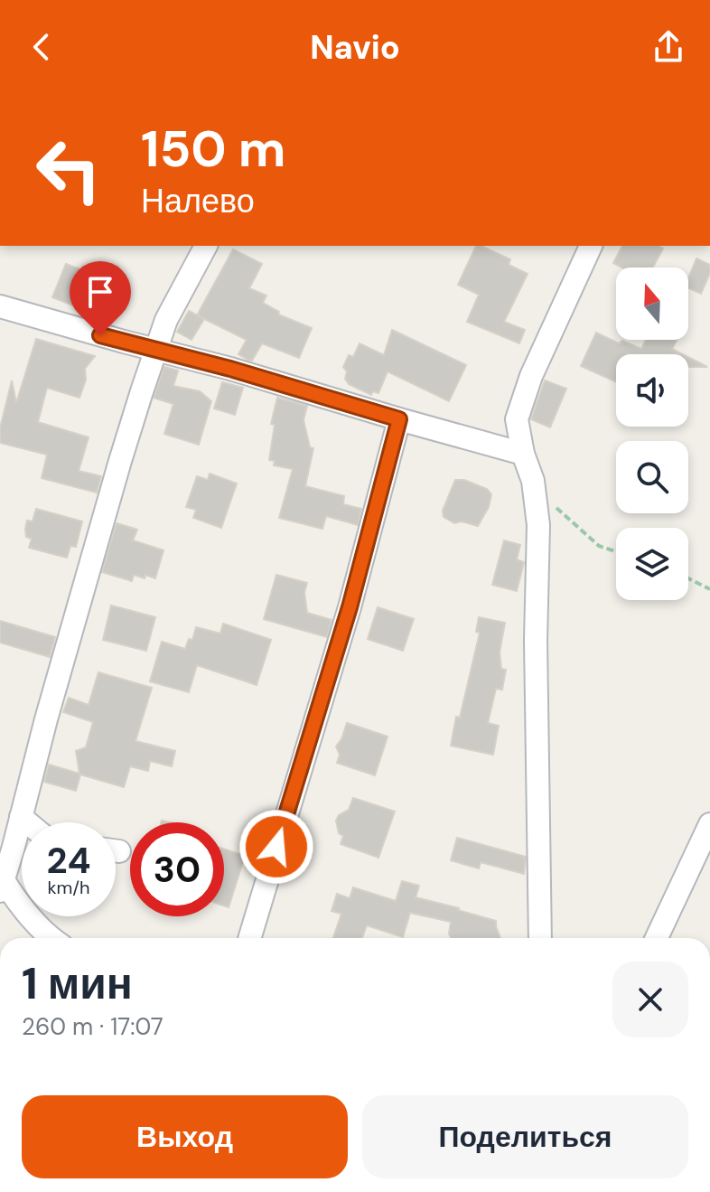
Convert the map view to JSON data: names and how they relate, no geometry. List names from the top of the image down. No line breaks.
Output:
{"north":"top","page":{"header":"Navio","turn":["150 m","Налево"],"speed":"24 km/h","limit":"30","heading":["1 мин","260 m · 17:07"],"buttons":["Выход","Поделиться"]}}
